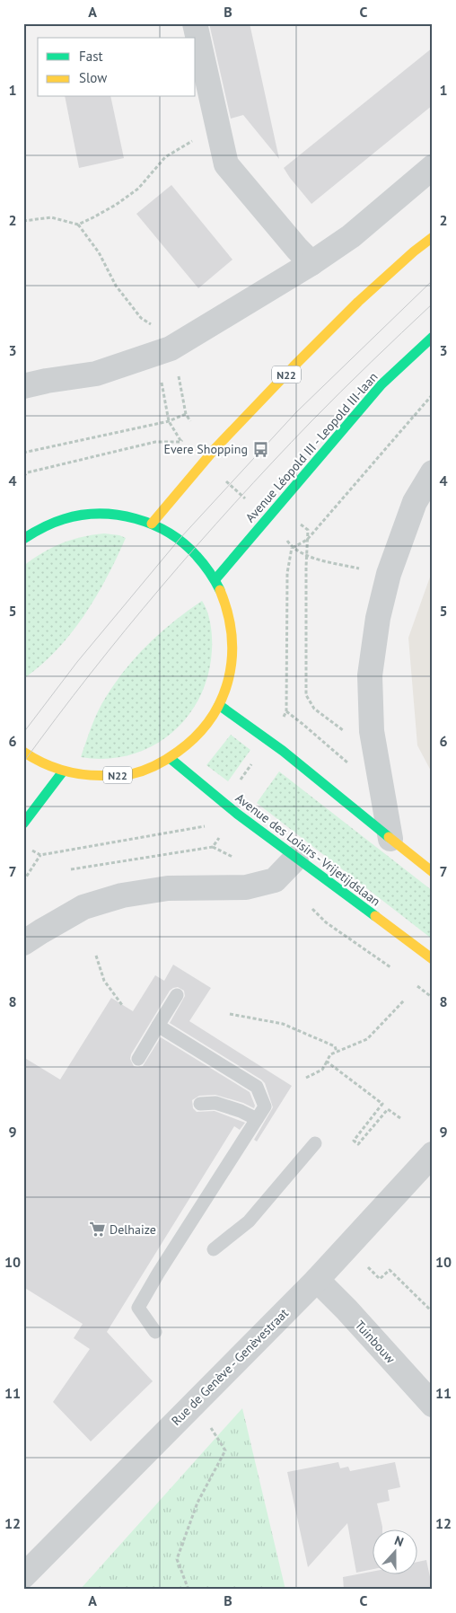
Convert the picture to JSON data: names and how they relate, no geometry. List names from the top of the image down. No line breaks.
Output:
{"streets":{"main road":["N22","Avenue Léopold III - Leopold III-laan","Avenue des Loisirs - Vrijetijdslaan"],"street":["Tuinbouw","Rue de Genève - Genèvestraat"]},"crossings":[["N22","Avenue Léopold III - Leopold III-laan"],["N22","Avenue des Loisirs - Vrijetijdslaan"],["Tuinbouw","Rue de Genève - Genèvestraat"]],"places":{"bus stop":["Evere Shopping"],"supermarket":["Delhaize"]},"legend":["Fast","Slow"],"north":"top","grid":{"columns":["A","B","C"],"rows":["1","2","3","4","5","6","7","8","9","10","11","12"]}}
